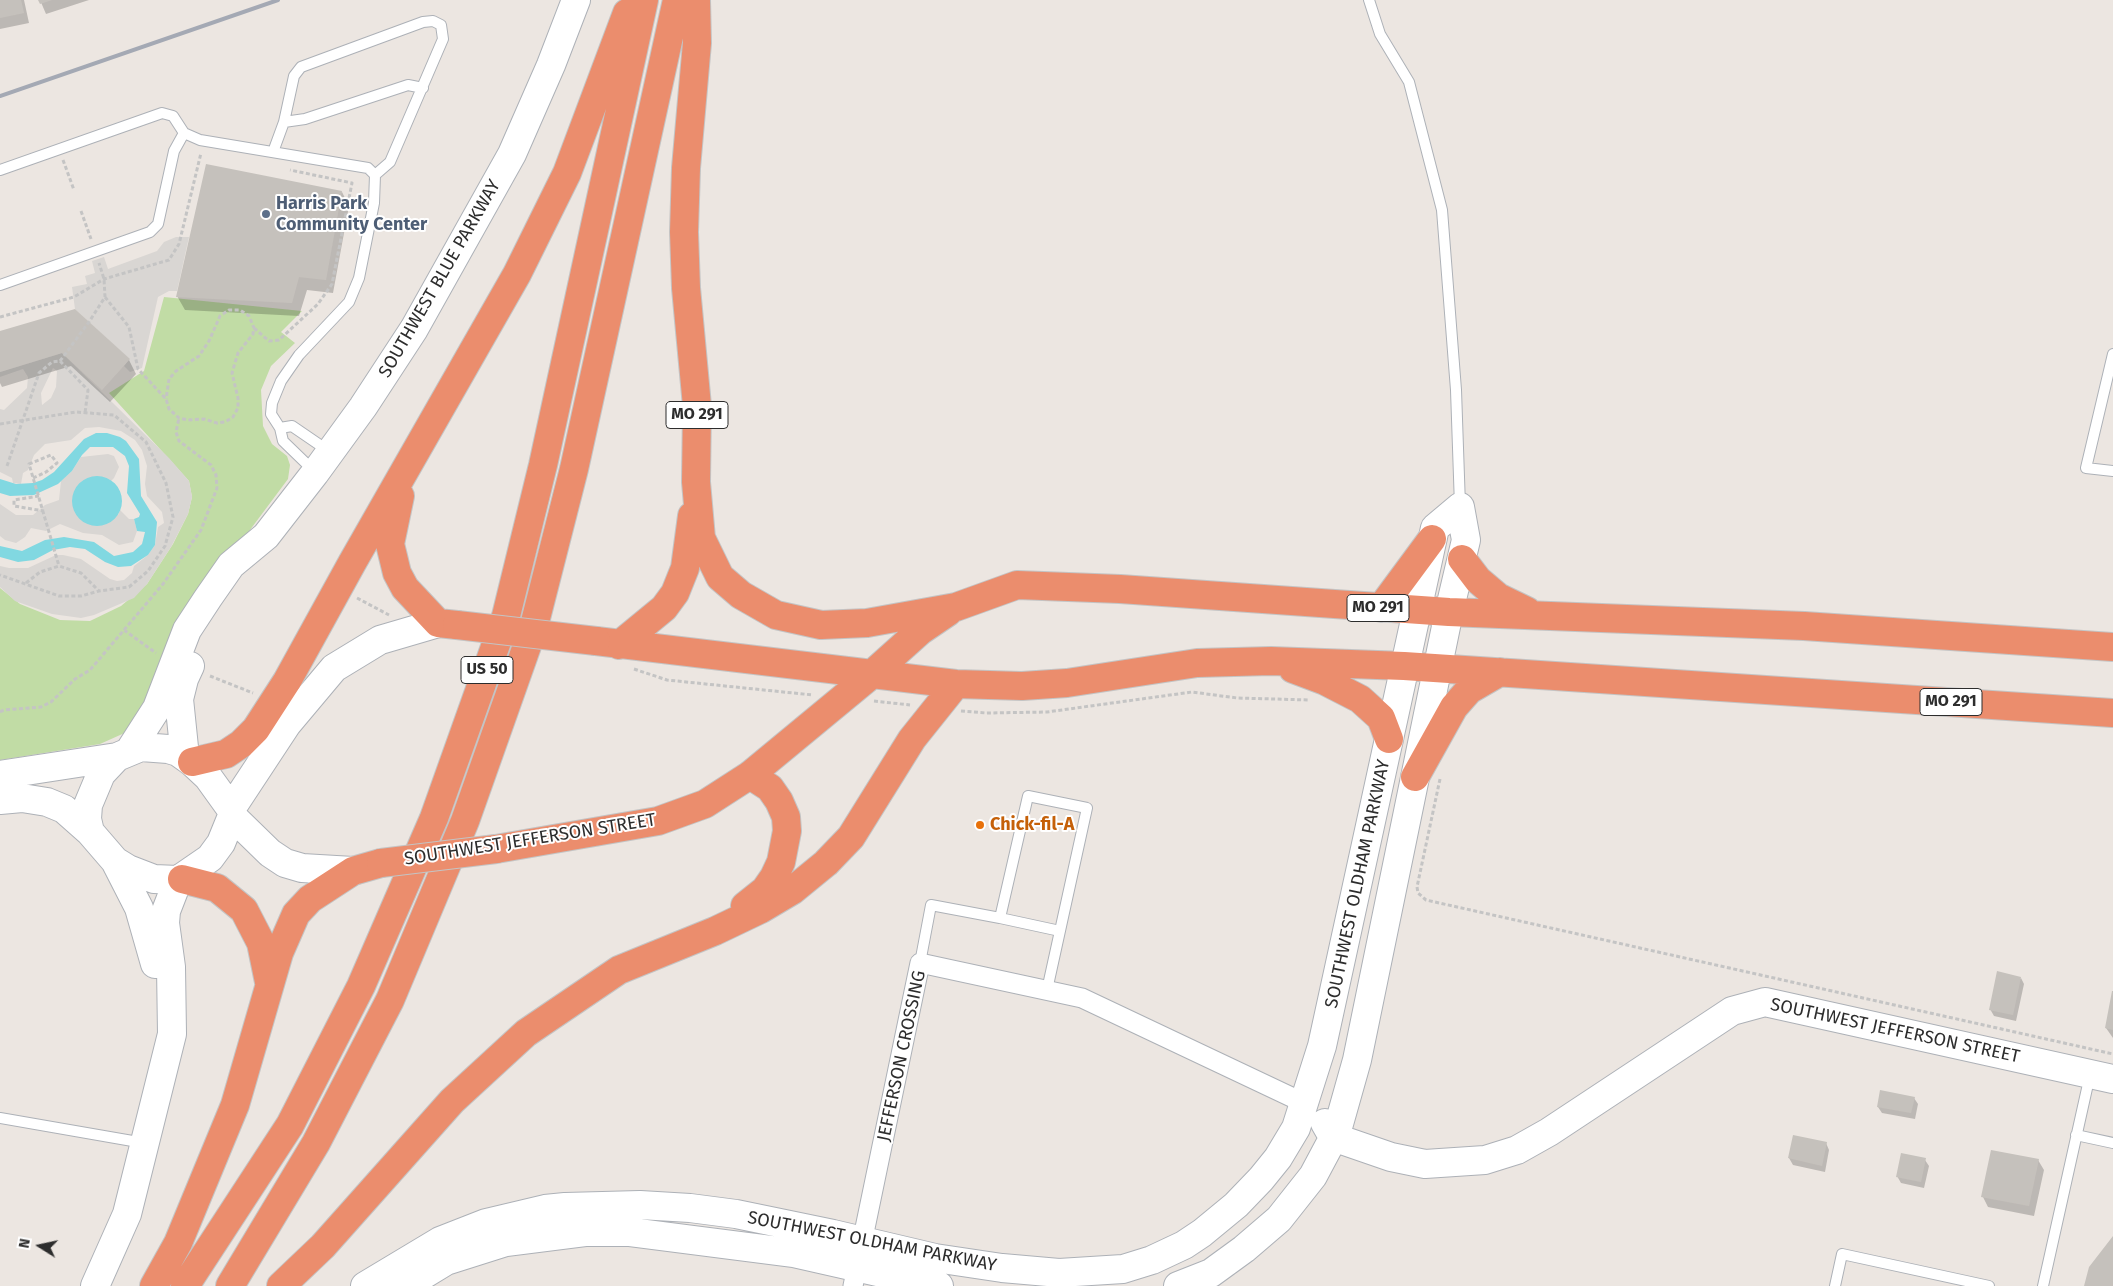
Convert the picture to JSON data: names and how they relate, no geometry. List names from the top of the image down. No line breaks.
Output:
{"streets":{"highway":["MO 291","US 50","SOUTHWEST JEFFERSON STREET"],"street":["SOUTHWEST BLUE PARKWAY","SOUTHWEST OLDHAM PARKWAY","JEFFERSON CROSSING"]},"crossings":[["SOUTHWEST BLUE PARKWAY","SOUTHWEST JEFFERSON STREET"],["MO 291","SOUTHWEST JEFFERSON STREET"],["MO 291","SOUTHWEST OLDHAM PARKWAY"],["SOUTHWEST JEFFERSON STREET","SOUTHWEST OLDHAM PARKWAY"],["SOUTHWEST OLDHAM PARKWAY","JEFFERSON CROSSING"]],"places":["Harris Park Community Center","Chick-fil-A"],"north":"left"}
